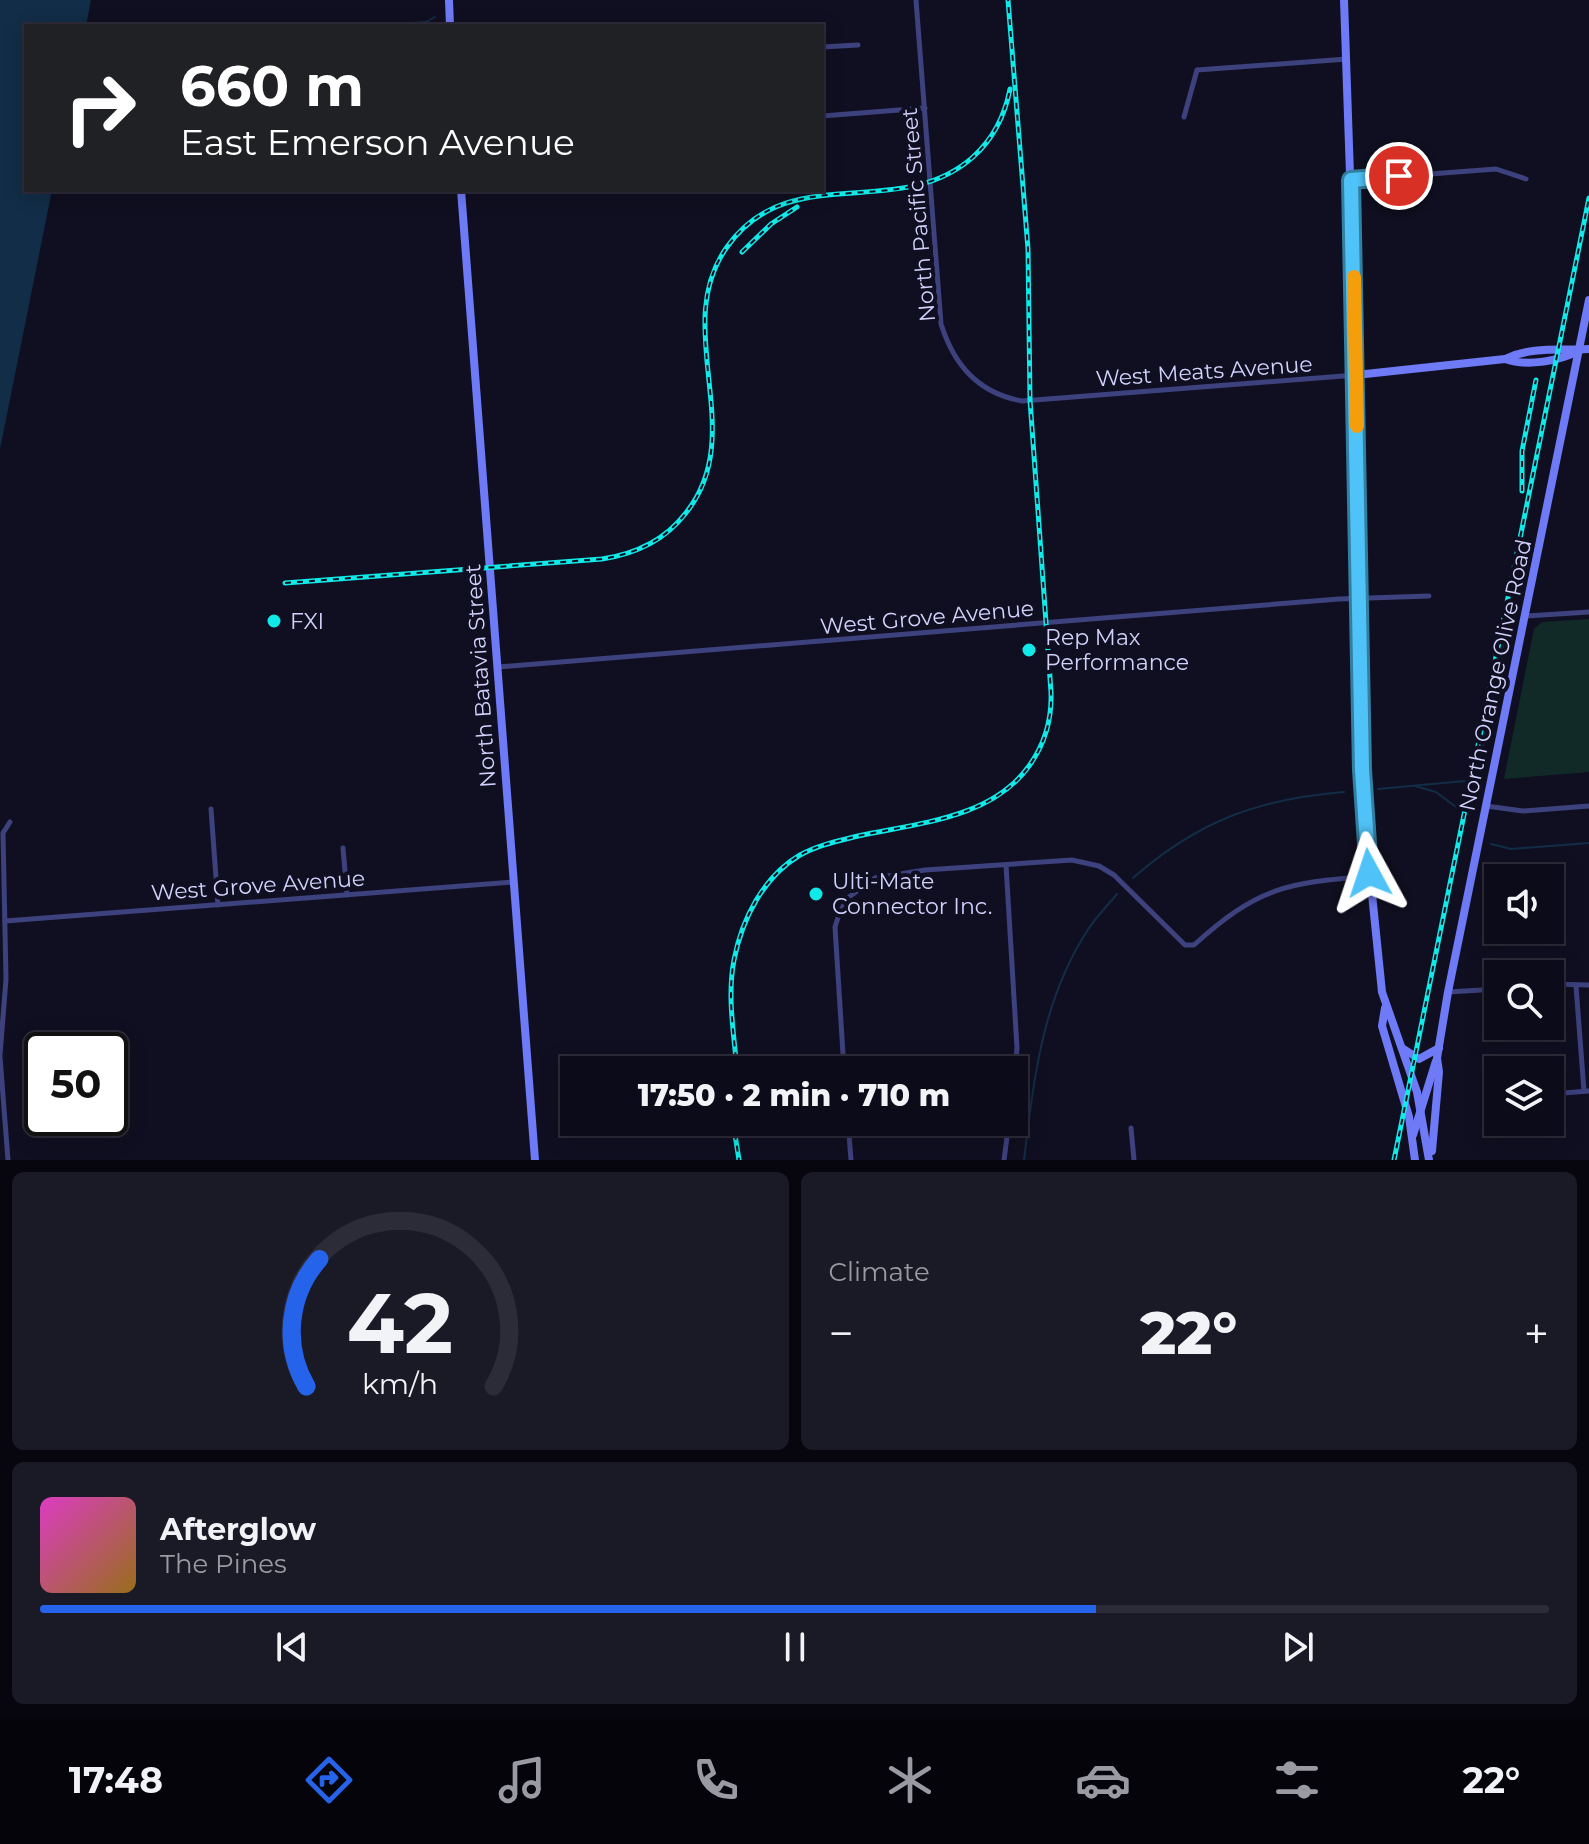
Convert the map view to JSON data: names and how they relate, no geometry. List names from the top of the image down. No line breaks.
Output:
{"streets":{"main road":["North Orange Olive Road","North Batavia Street"],"street":["North Pacific Street","West Meats Avenue","West Grove Avenue"]},"crossings":[["North Pacific Street","West Meats Avenue"],["West Grove Avenue","North Batavia Street"]],"places":["FXI","Rep Max Performance","Ulti-Mate Connector Inc."],"page":{"turn":["660 m","East Emerson Avenue"],"limit":"50","trip":"17:50 · 2 min · 710 m","tile":"Climate","heat":["−","22°","+"],"song":["Afterglow","The Pines"],"tabs":["17:48","22°"],"gauge":["42","km/h"]}}
